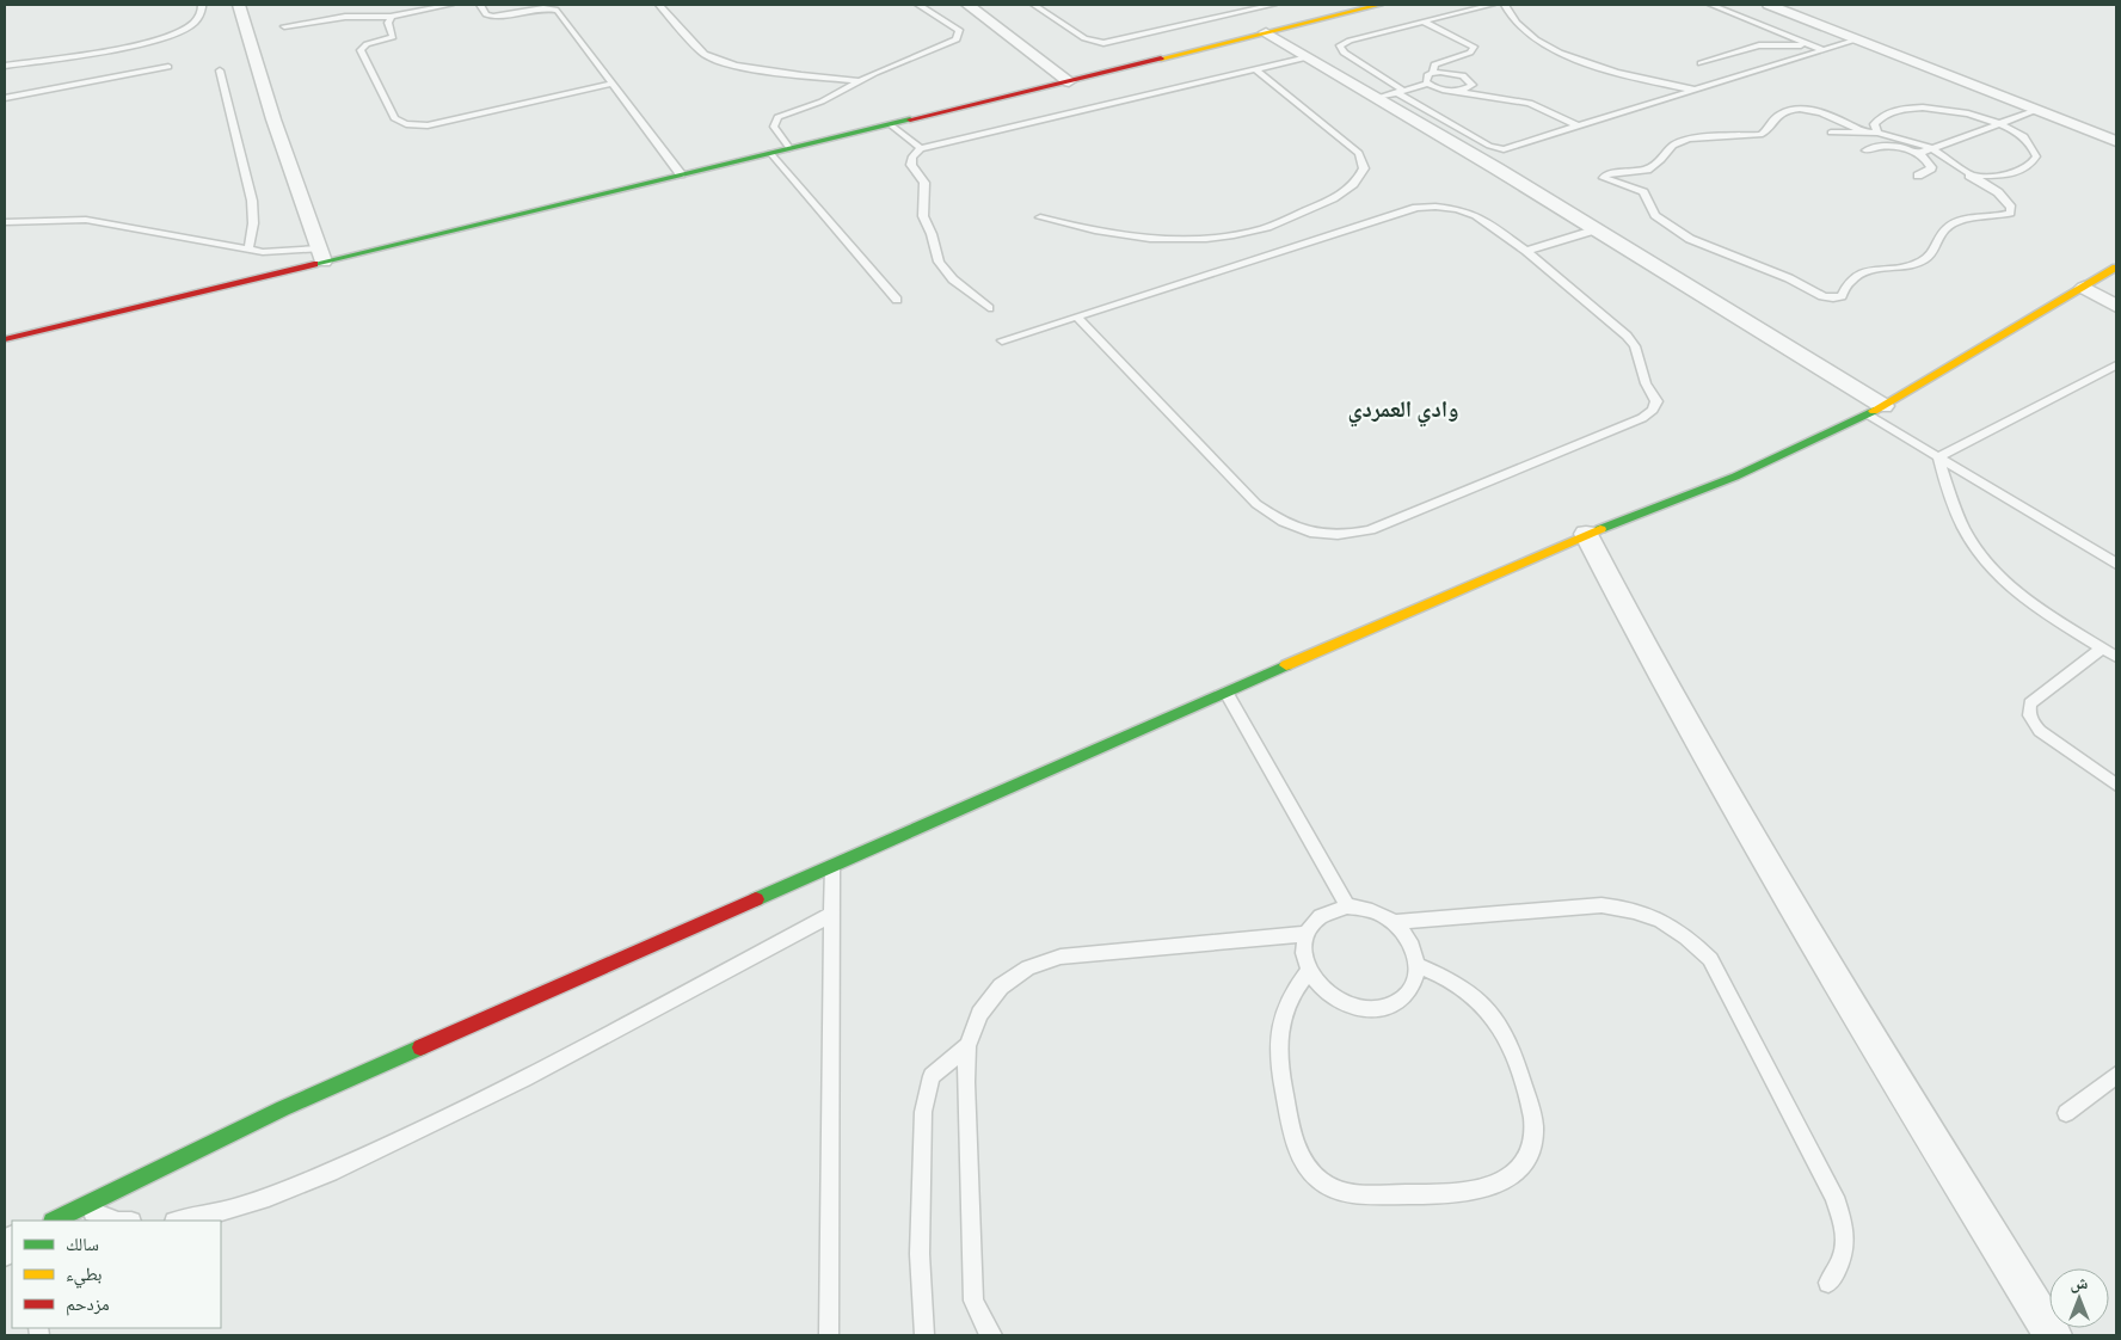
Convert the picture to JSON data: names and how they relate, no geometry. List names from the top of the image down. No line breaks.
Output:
{"districts":["وادي العمردي"],"legend":["سالك","بطيء","مزدحم"],"north":"top"}
